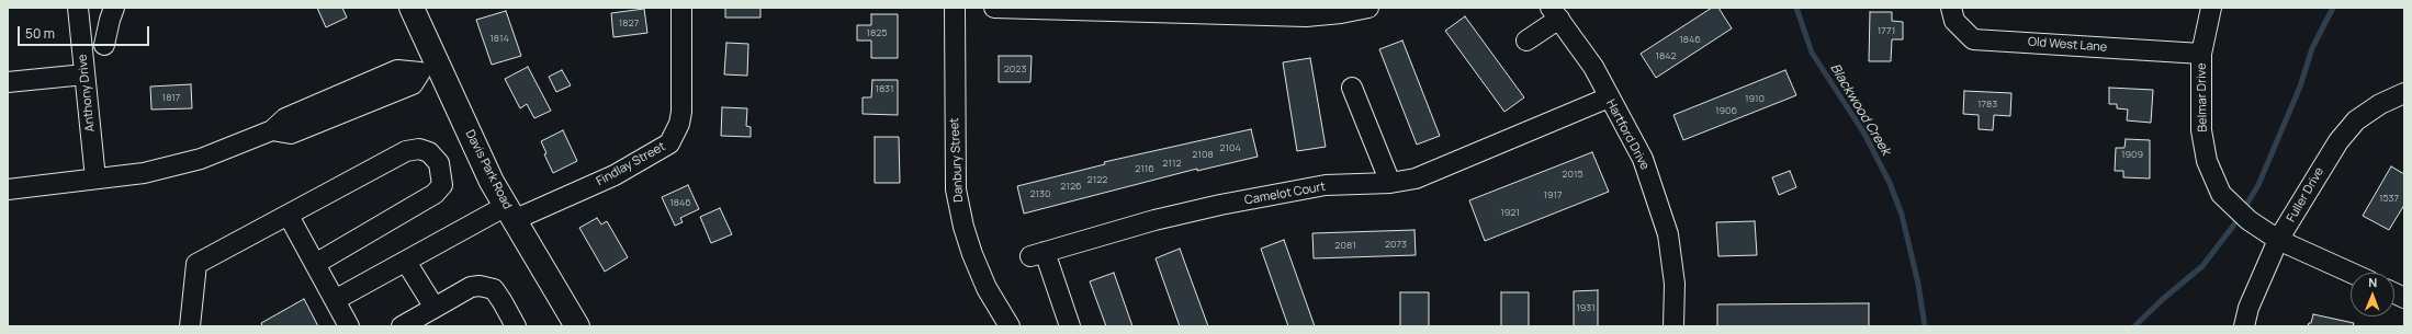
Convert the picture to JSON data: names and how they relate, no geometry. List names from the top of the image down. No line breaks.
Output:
{"streets":{"main road":["Davis Park Road"],"street":["Old West Lane","Anthony Drive","Belmar Drive","Hartford Drive","Danbury Street","Findlay Street","Camelot Court","Fuller Drive"]},"crossings":[["Old West Lane","Belmar Drive"],["Belmar Drive","Fuller Drive"],["Hartford Drive","Camelot Court"],["Findlay Street","Davis Park Road"]],"water":["Blackwood Creek"],"house_numbers":["1827","1771","1825","1814","1846","1842","2023","1831","1817","1910","1783","1906","2104","2108","1909","2112","2116","2015","2122","2126","2130","1917","1537","1846","1921","2073","2081","1931"],"scale_bar":"50 m","north":"top"}
